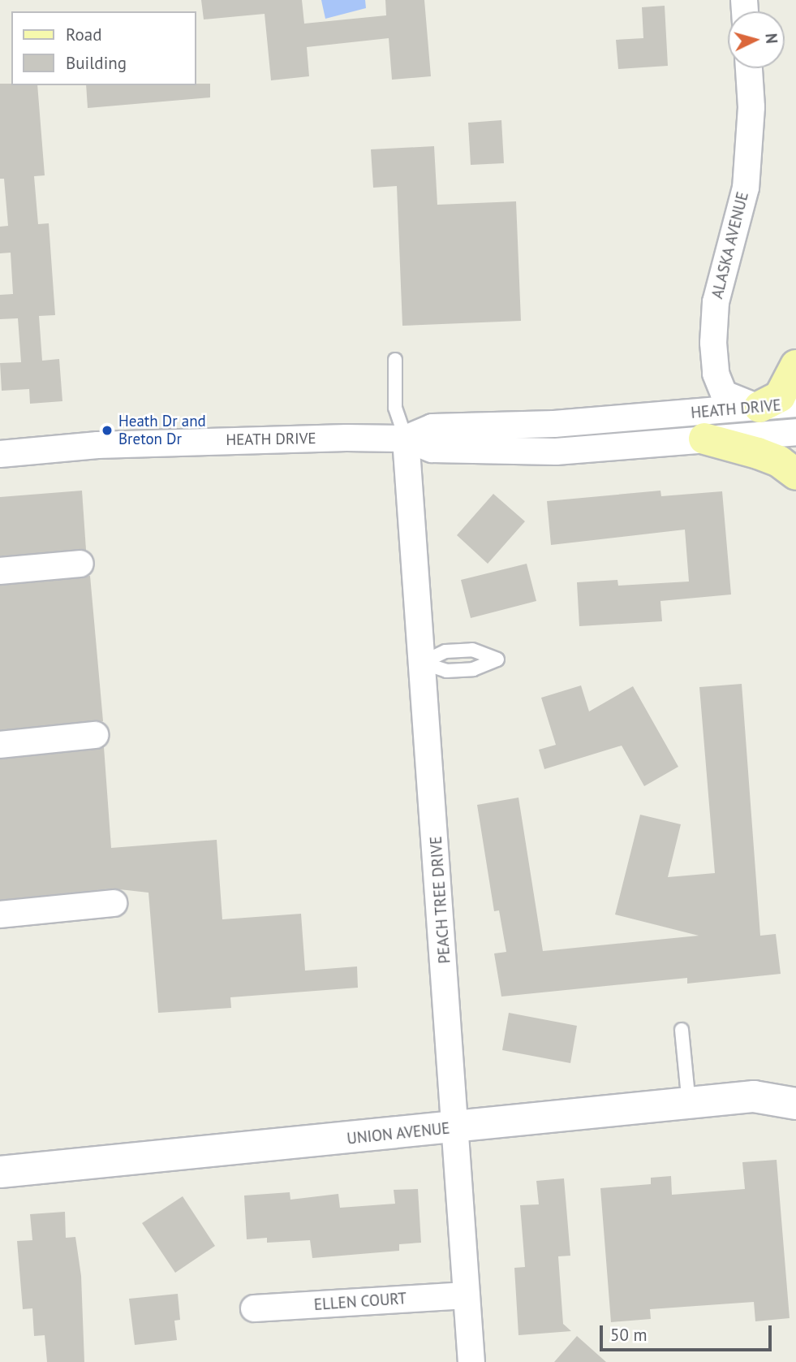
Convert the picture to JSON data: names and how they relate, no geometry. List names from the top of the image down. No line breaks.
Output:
{"streets":{"street":["ALASKA AVENUE","HEATH DRIVE","PEACH TREE DRIVE","UNION AVENUE","ELLEN COURT"]},"crossings":[["ALASKA AVENUE","HEATH DRIVE"],["HEATH DRIVE","PEACH TREE DRIVE"],["PEACH TREE DRIVE","UNION AVENUE"],["PEACH TREE DRIVE","ELLEN COURT"]],"places":["Heath Dr and Breton Dr"],"legend":["Road","Building"],"scale_bar":"50 m","north":"right"}
